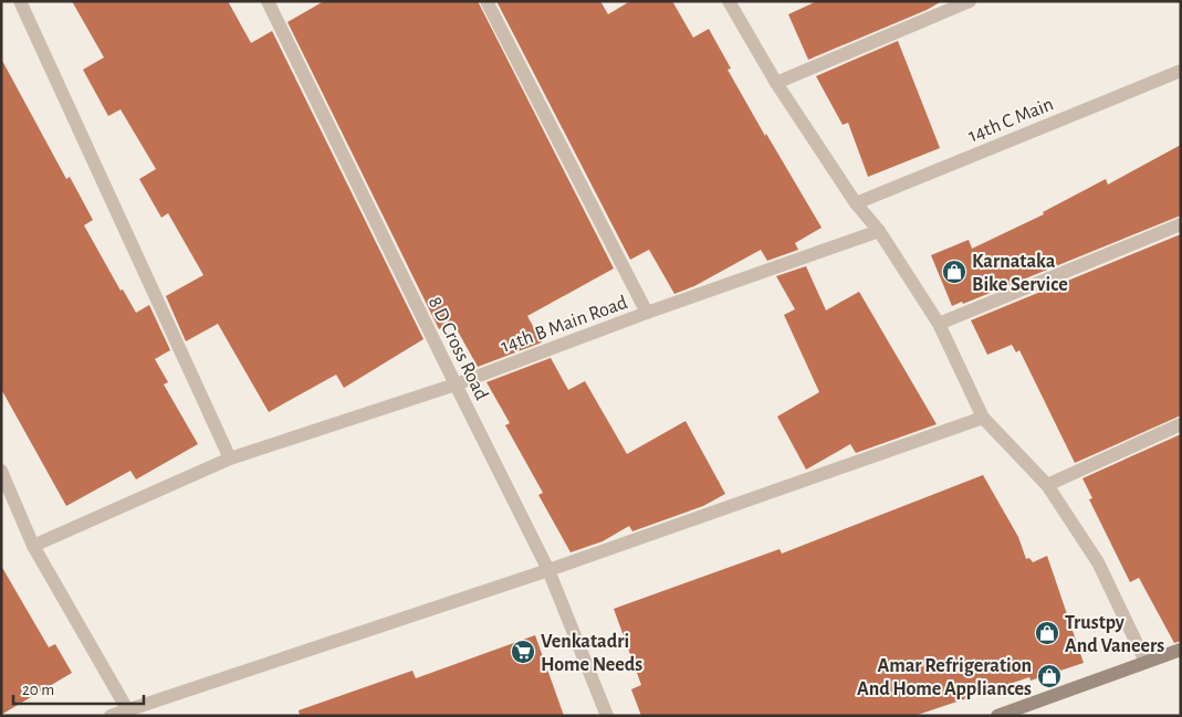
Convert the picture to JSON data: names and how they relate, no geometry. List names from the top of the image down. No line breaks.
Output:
{"streets":{"street":["14th C Main","14th B Main Road","8 D Cross Road"]},"crossings":[["14th B Main Road","8 D Cross Road"]],"places":{"shop":["Karnataka Bike Service","Trustpy And Vaneers","Amar Refrigeration And Home Appliances"],"supermarket":["Venkatadri Home Needs"]},"scale_bar":"20 m"}
